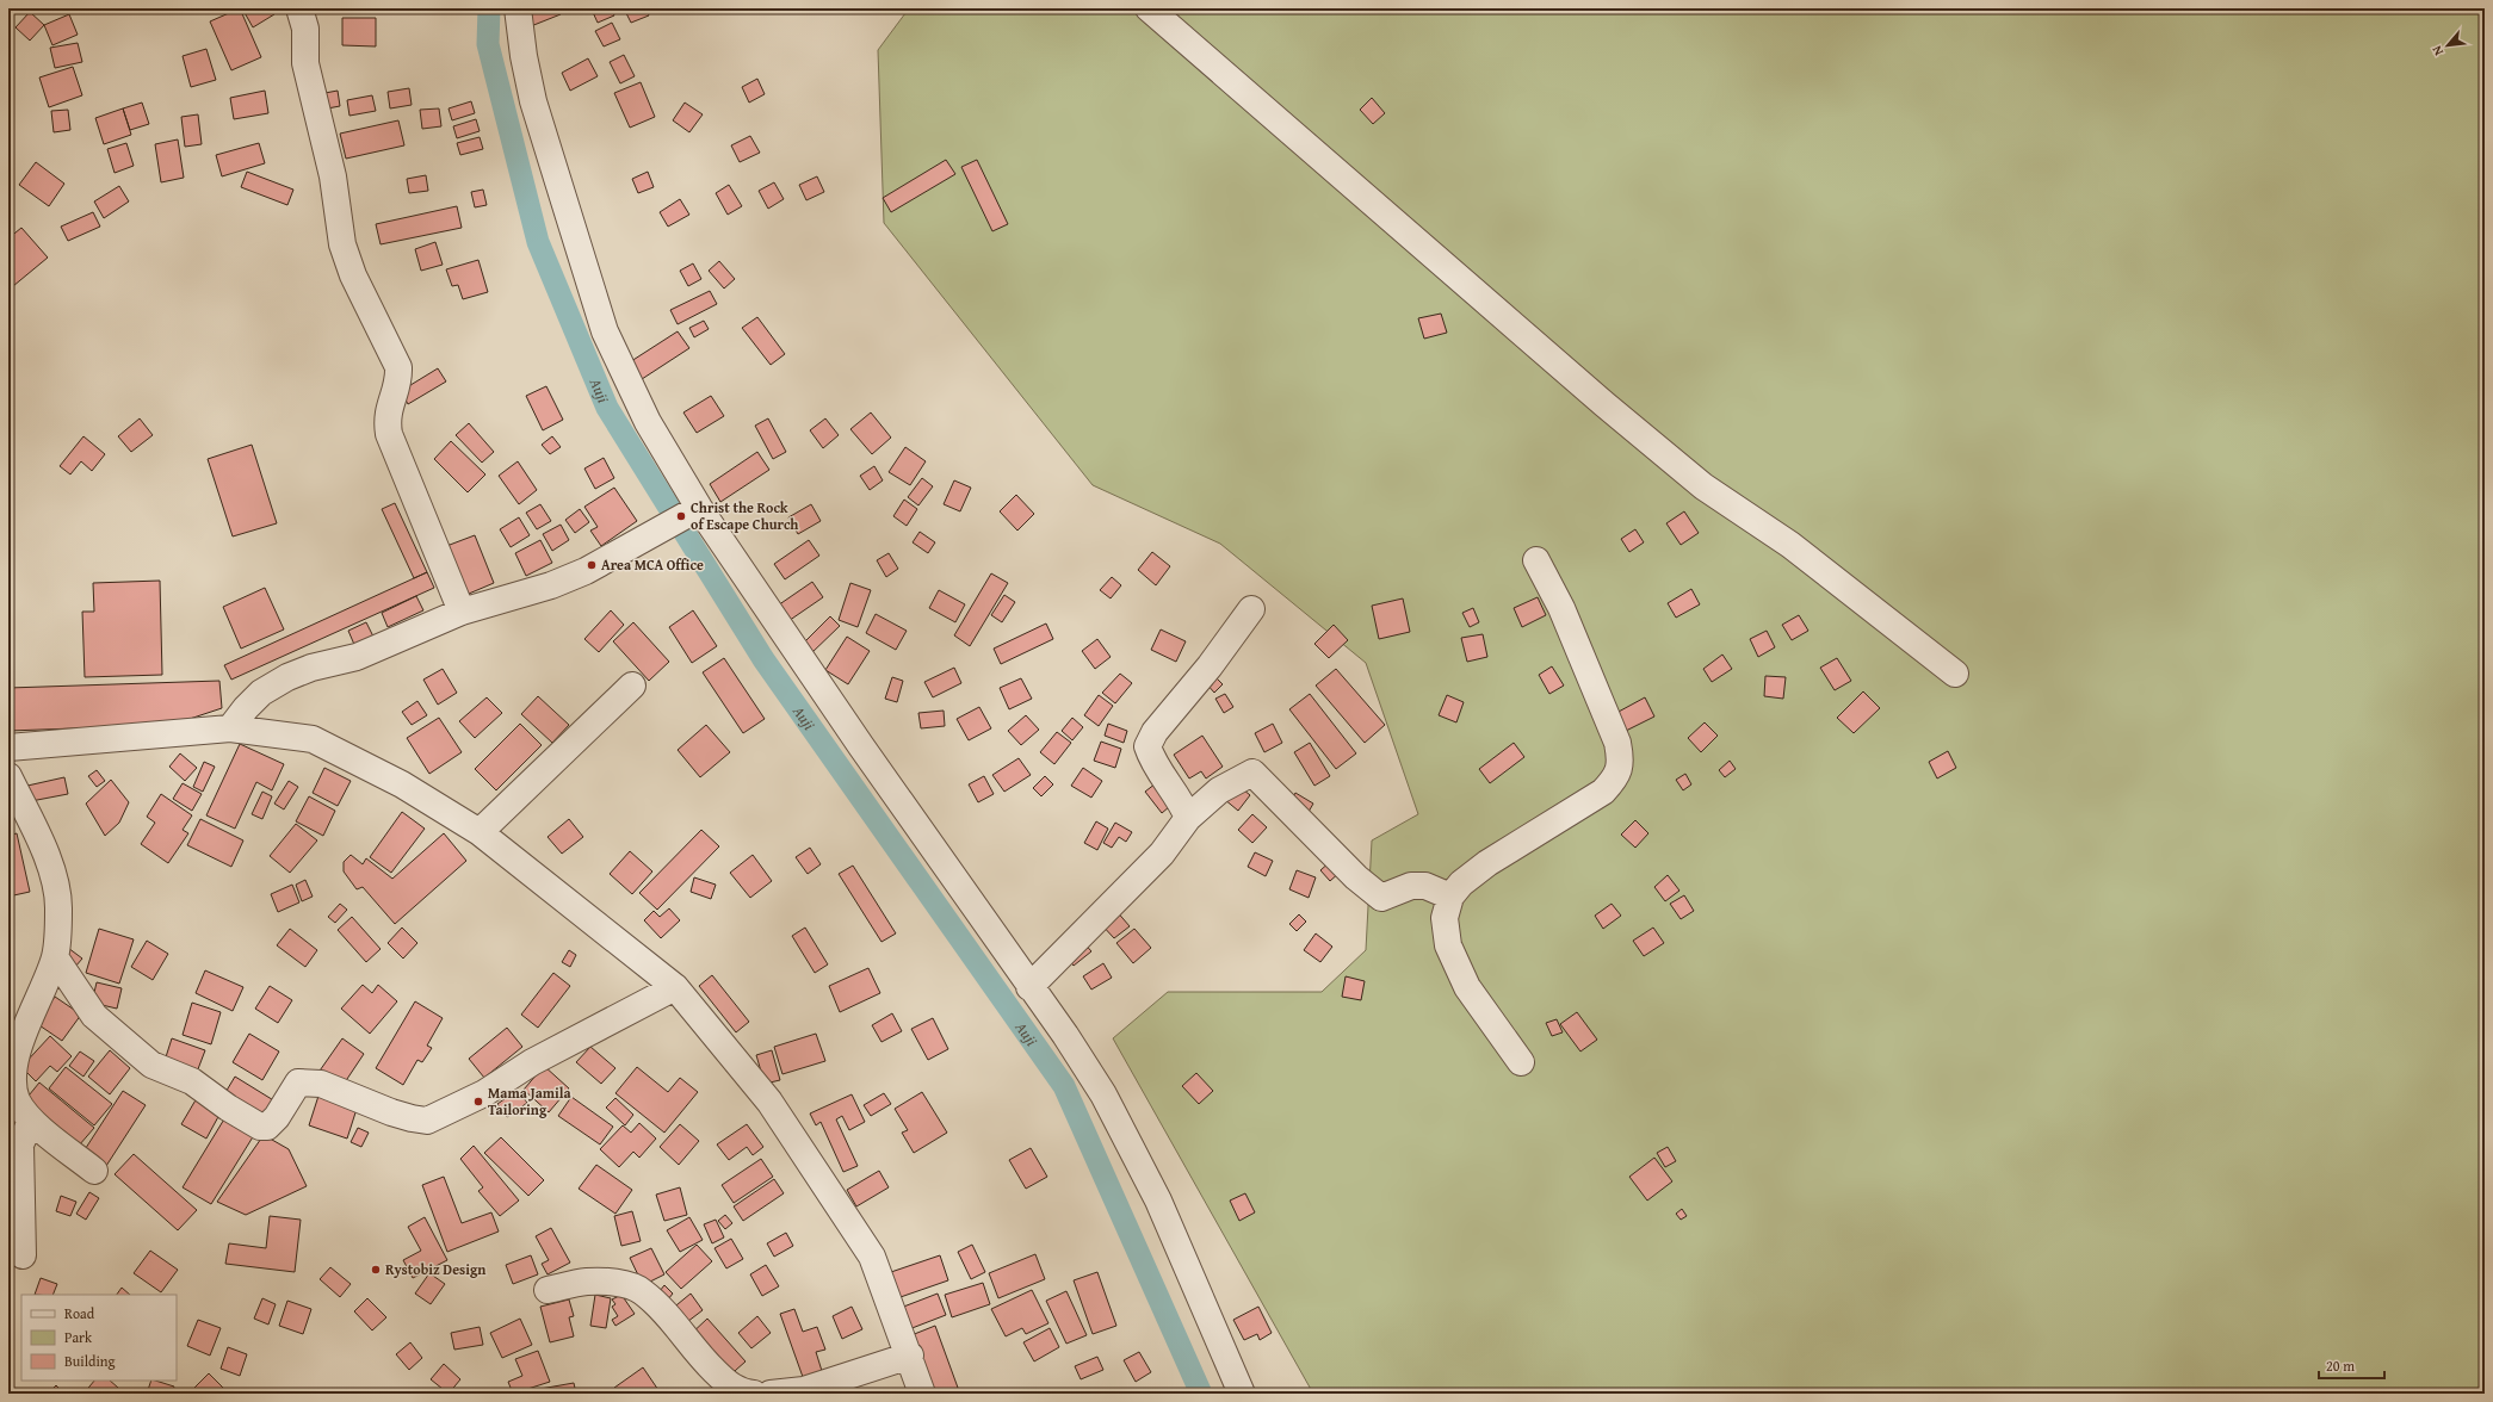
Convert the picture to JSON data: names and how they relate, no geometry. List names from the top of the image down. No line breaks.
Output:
{"water":["Auji"],"places":["Christ the Rock of Escape Church","Area MCA Office","Mama Jamila Tailoring","Rystobiz Design"],"legend":["Road","Park","Building"],"scale_bar":"20 m","north":"bottom left"}
